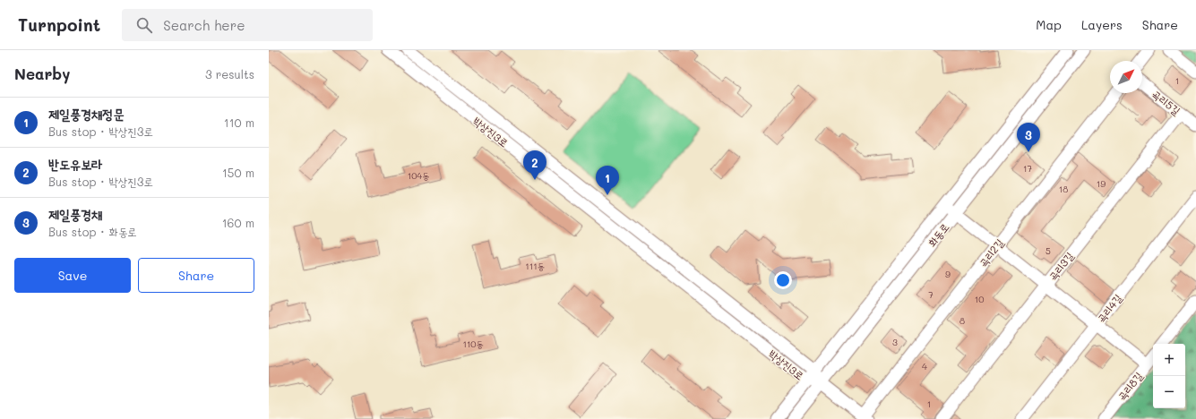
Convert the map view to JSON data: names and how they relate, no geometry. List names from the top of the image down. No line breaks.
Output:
{"streets":{"street":["곡리5길","박상진3로","화동로","곡리2길","곡리3길","곡리4길","곡리8길"]},"crossings":[["곡리5길","곡리3길"],["박상진3로","화동로"]],"house_numbers":["1","17","104동","19","18","5","111동","9","7","10","8","3","110동","4","1"],"north":"top right","page":{"header":"Turnpoint","search":"Search here","nav":["Map","Layers","Share"],"heading":["Nearby","3 results"],"list":[{"mark":"1","name":"제일풍경채정문","note":"Bus stop · 박상진3로","value":"110 m"},{"mark":"2","name":"반도유보라","note":"Bus stop · 박상진3로","value":"150 m"},{"mark":"3","name":"제일풍경채","note":"Bus stop · 화동로","value":"160 m"}],"pins":["3","2","1"],"buttons":["Save","Share"],"map_buttons":["+","−"]}}
